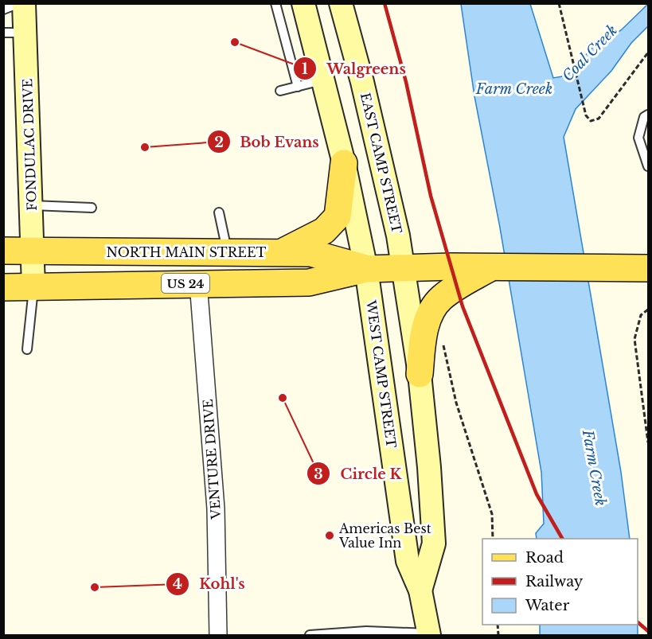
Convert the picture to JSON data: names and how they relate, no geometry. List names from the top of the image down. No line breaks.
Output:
{"streets":{"main road":["FONDULAC DRIVE","EAST CAMP STREET","NORTH MAIN STREET","US 24","WEST CAMP STREET"],"street":["VENTURE DRIVE"]},"crossings":[["FONDULAC DRIVE","NORTH MAIN STREET"],["EAST CAMP STREET","NORTH MAIN STREET"],["EAST CAMP STREET","WEST CAMP STREET"],["NORTH MAIN STREET","WEST CAMP STREET"],["NORTH MAIN STREET","VENTURE DRIVE"]],"water":["Coal Creek","Farm Creek"],"places":["Walgreens","Bob Evans","Circle K","Americas Best Value Inn","Kohl's"],"legend":["Road","Railway","Water"]}
